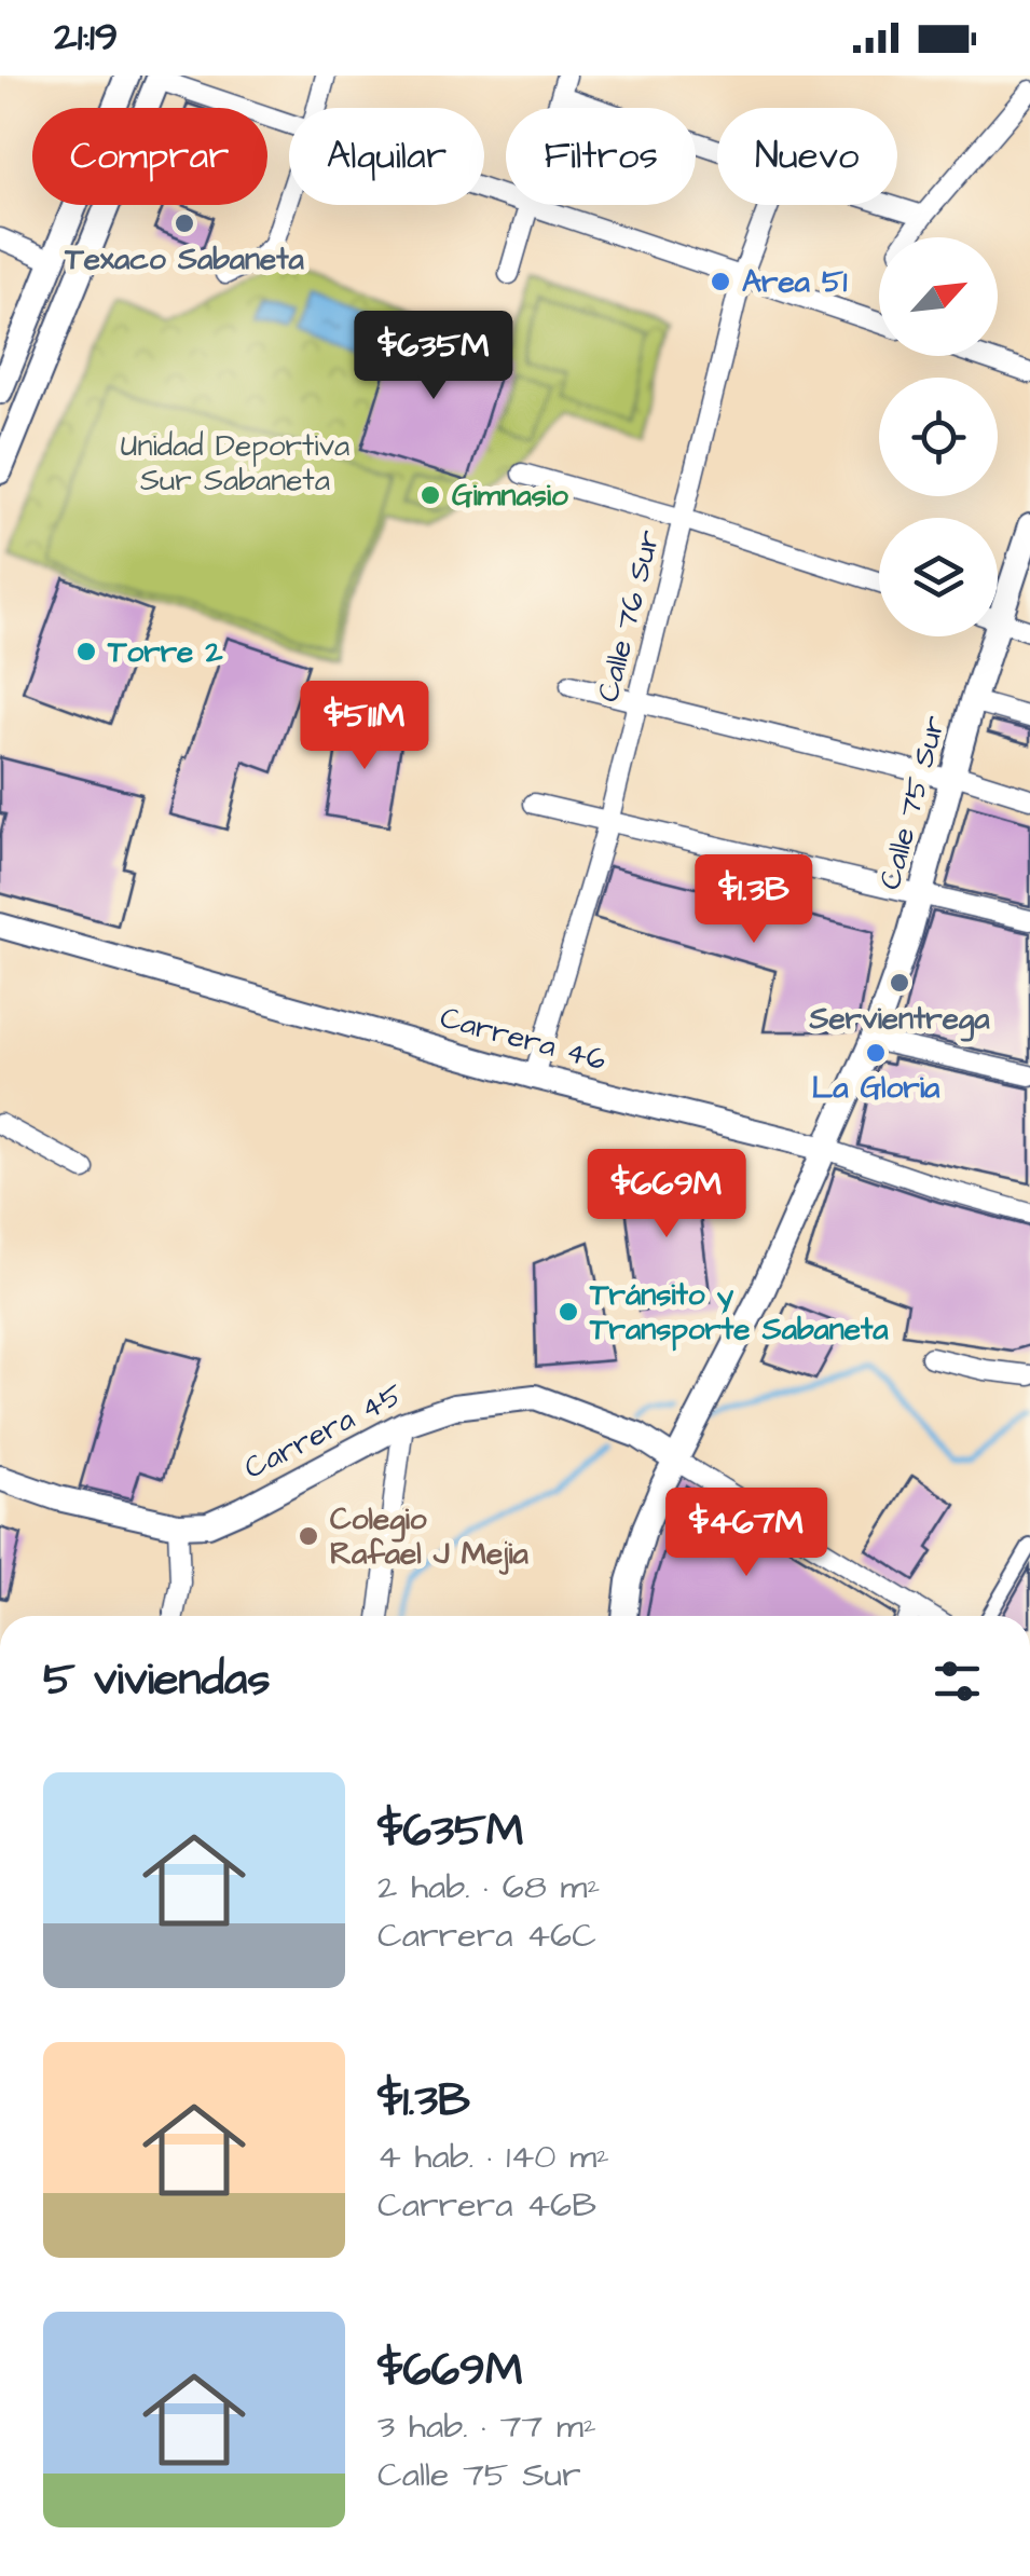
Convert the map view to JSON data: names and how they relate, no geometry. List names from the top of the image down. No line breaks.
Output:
{"streets":{"street":["Calle 76 Sur","Calle 75 Sur","Carrera 46","Carrera 45"]},"crossings":[["Calle 76 Sur","Carrera 46"],["Calle 75 Sur","Carrera 46"],["Calle 75 Sur","Carrera 45"]],"parks":["Unidad Deportiva Sur Sabaneta"],"places":["Texaco Sabaneta","Area 51","Gimnasio","Torre 2","Servientrega","La Gloria","Tránsito y Transporte Sabaneta","Colegio Rafael J Mejia"],"north":"top right","page":{"status":"21:19","chip":["Comprar","Alquilar","Filtros","Nuevo"],"price":["$635M","$511M","$1.3B","$669M","$467M"],"heading":"5 viviendas","list":[{"name":"$635M","note":"2 hab. · 68 m² · Carrera 46C"},{"name":"$1.3B","note":"4 hab. · 140 m² · Carrera 46B"},{"name":"$669M","note":"3 hab. · 77 m² · Calle 75 Sur"}]}}
